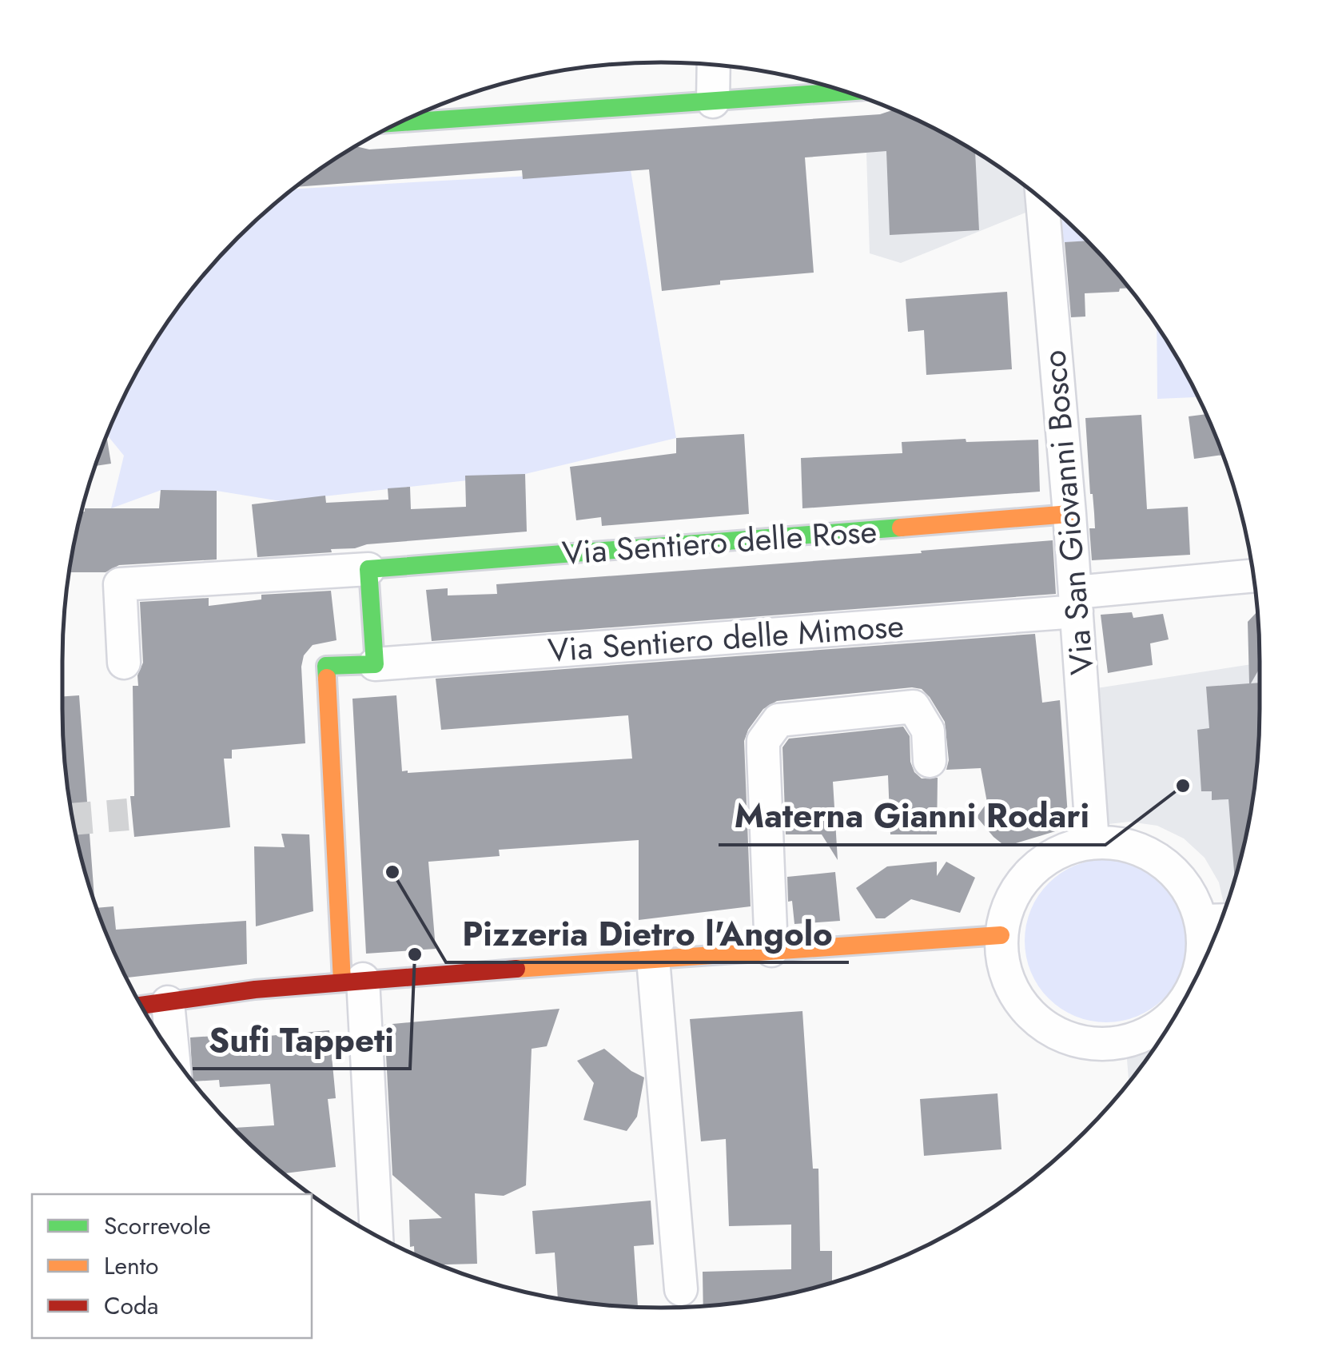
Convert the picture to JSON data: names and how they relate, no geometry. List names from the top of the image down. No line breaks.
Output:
{"streets":{"street":["Via San Giovanni Bosco","Via Sentiero delle Rose","Via Sentiero delle Mimose"]},"crossings":[["Via San Giovanni Bosco","Via Sentiero delle Rose"],["Via San Giovanni Bosco","Via Sentiero delle Mimose"]],"places":["Materna Gianni Rodari","Pizzeria Dietro l'Angolo","Sufi Tappeti"],"legend":["Scorrevole","Lento","Coda"]}
